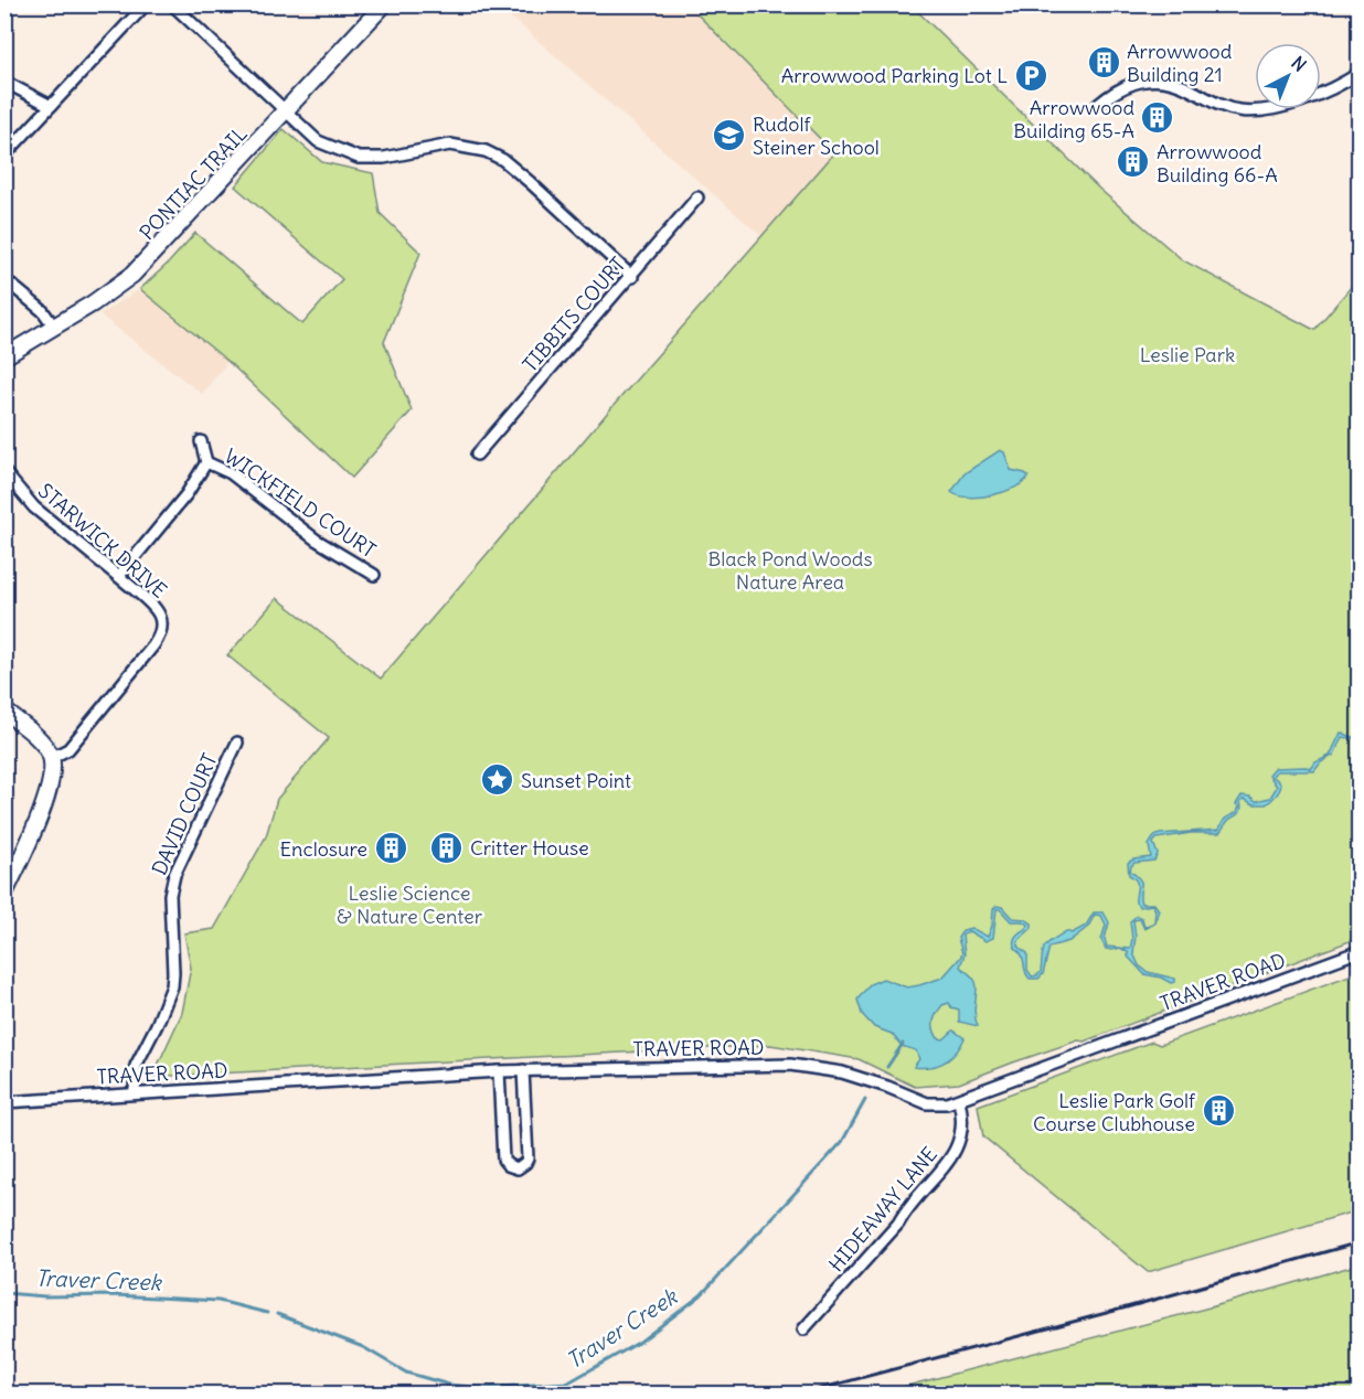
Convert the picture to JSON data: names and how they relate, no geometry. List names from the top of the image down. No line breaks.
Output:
{"streets":{"main road":["PONTIAC TRAIL"],"street":["TIBBITS COURT","WICKFIELD COURT","STARWICK DRIVE","DAVID COURT","TRAVER ROAD","HIDEAWAY LANE"]},"crossings":[["WICKFIELD COURT","STARWICK DRIVE"],["DAVID COURT","TRAVER ROAD"],["TRAVER ROAD","HIDEAWAY LANE"]],"water":["Traver Creek"],"parks":["Leslie Park","Black Pond Woods Nature Area","Leslie Science & Nature Center"],"places":{"building":["Arrowwood Building 21","Arrowwood Building 65-A","Arrowwood Building 66-A","Critter House","Enclosure","Leslie Park Golf Course Clubhouse"],"parking":["Arrowwood Parking Lot L"],"school or university":["Rudolf Steiner School"],"place":["Sunset Point"]},"north":"top right"}
